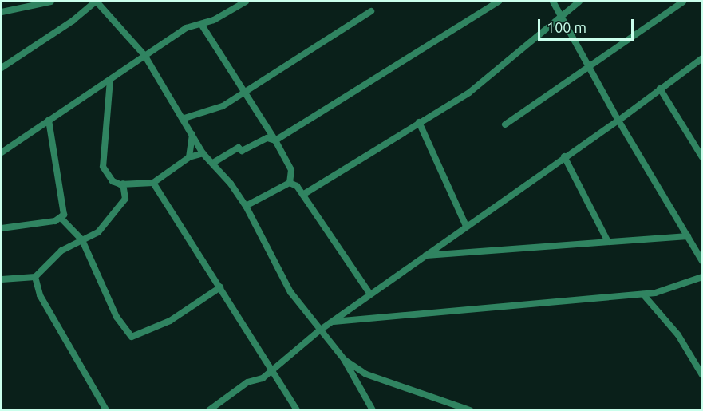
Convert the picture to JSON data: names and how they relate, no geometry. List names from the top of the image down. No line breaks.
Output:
{"scale_bar":"100 m"}
